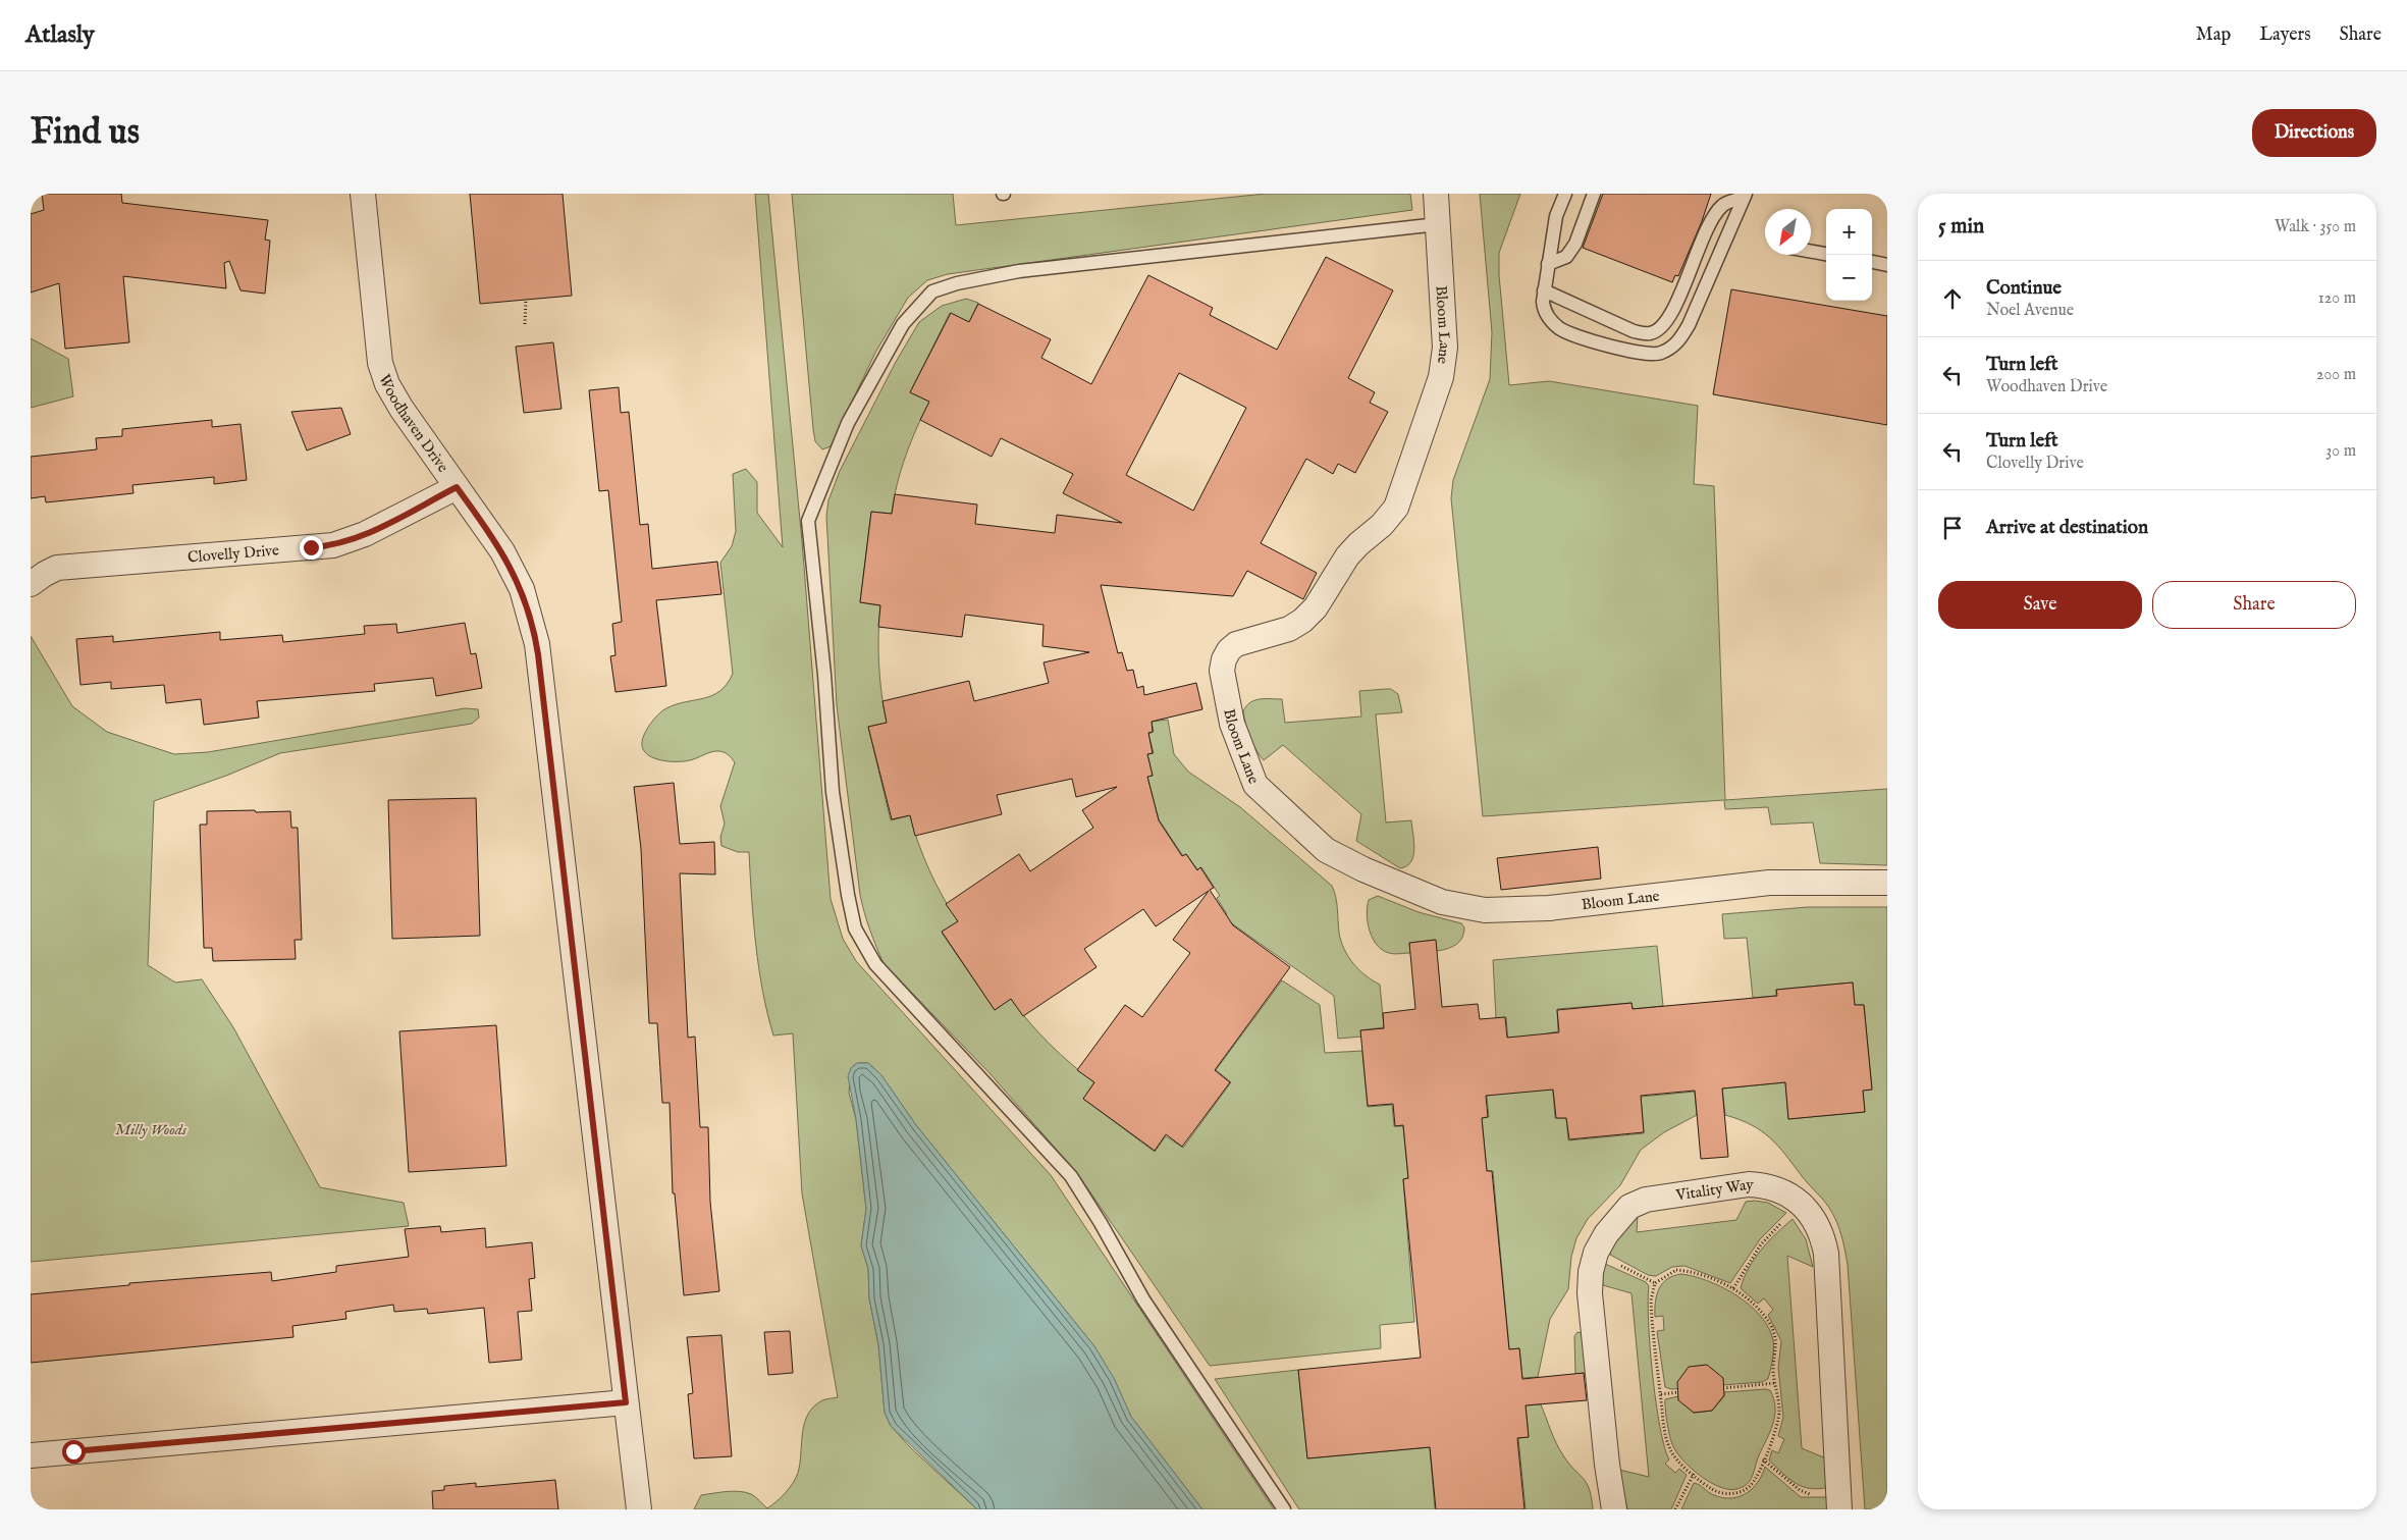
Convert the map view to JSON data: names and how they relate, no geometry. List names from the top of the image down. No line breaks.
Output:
{"streets":{"street":["Bloom Lane","Woodhaven Drive","Clovelly Drive","Vitality Way"]},"crossings":[["Woodhaven Drive","Clovelly Drive"]],"parks":["Milly Woods"],"north":"bottom left","page":{"header":"Atlasly","nav":["Map","Layers","Share"],"buttons":["Directions",["Save","Share"]],"title":"Find us","heading":["5 min","Walk · 350 m"],"map_buttons":["+","−"],"list":[["Continue","Noel Avenue","120 m"],["Turn left","Woodhaven Drive","200 m"],["Turn left","Clovelly Drive","30 m"],"Arrive at destination"]}}
